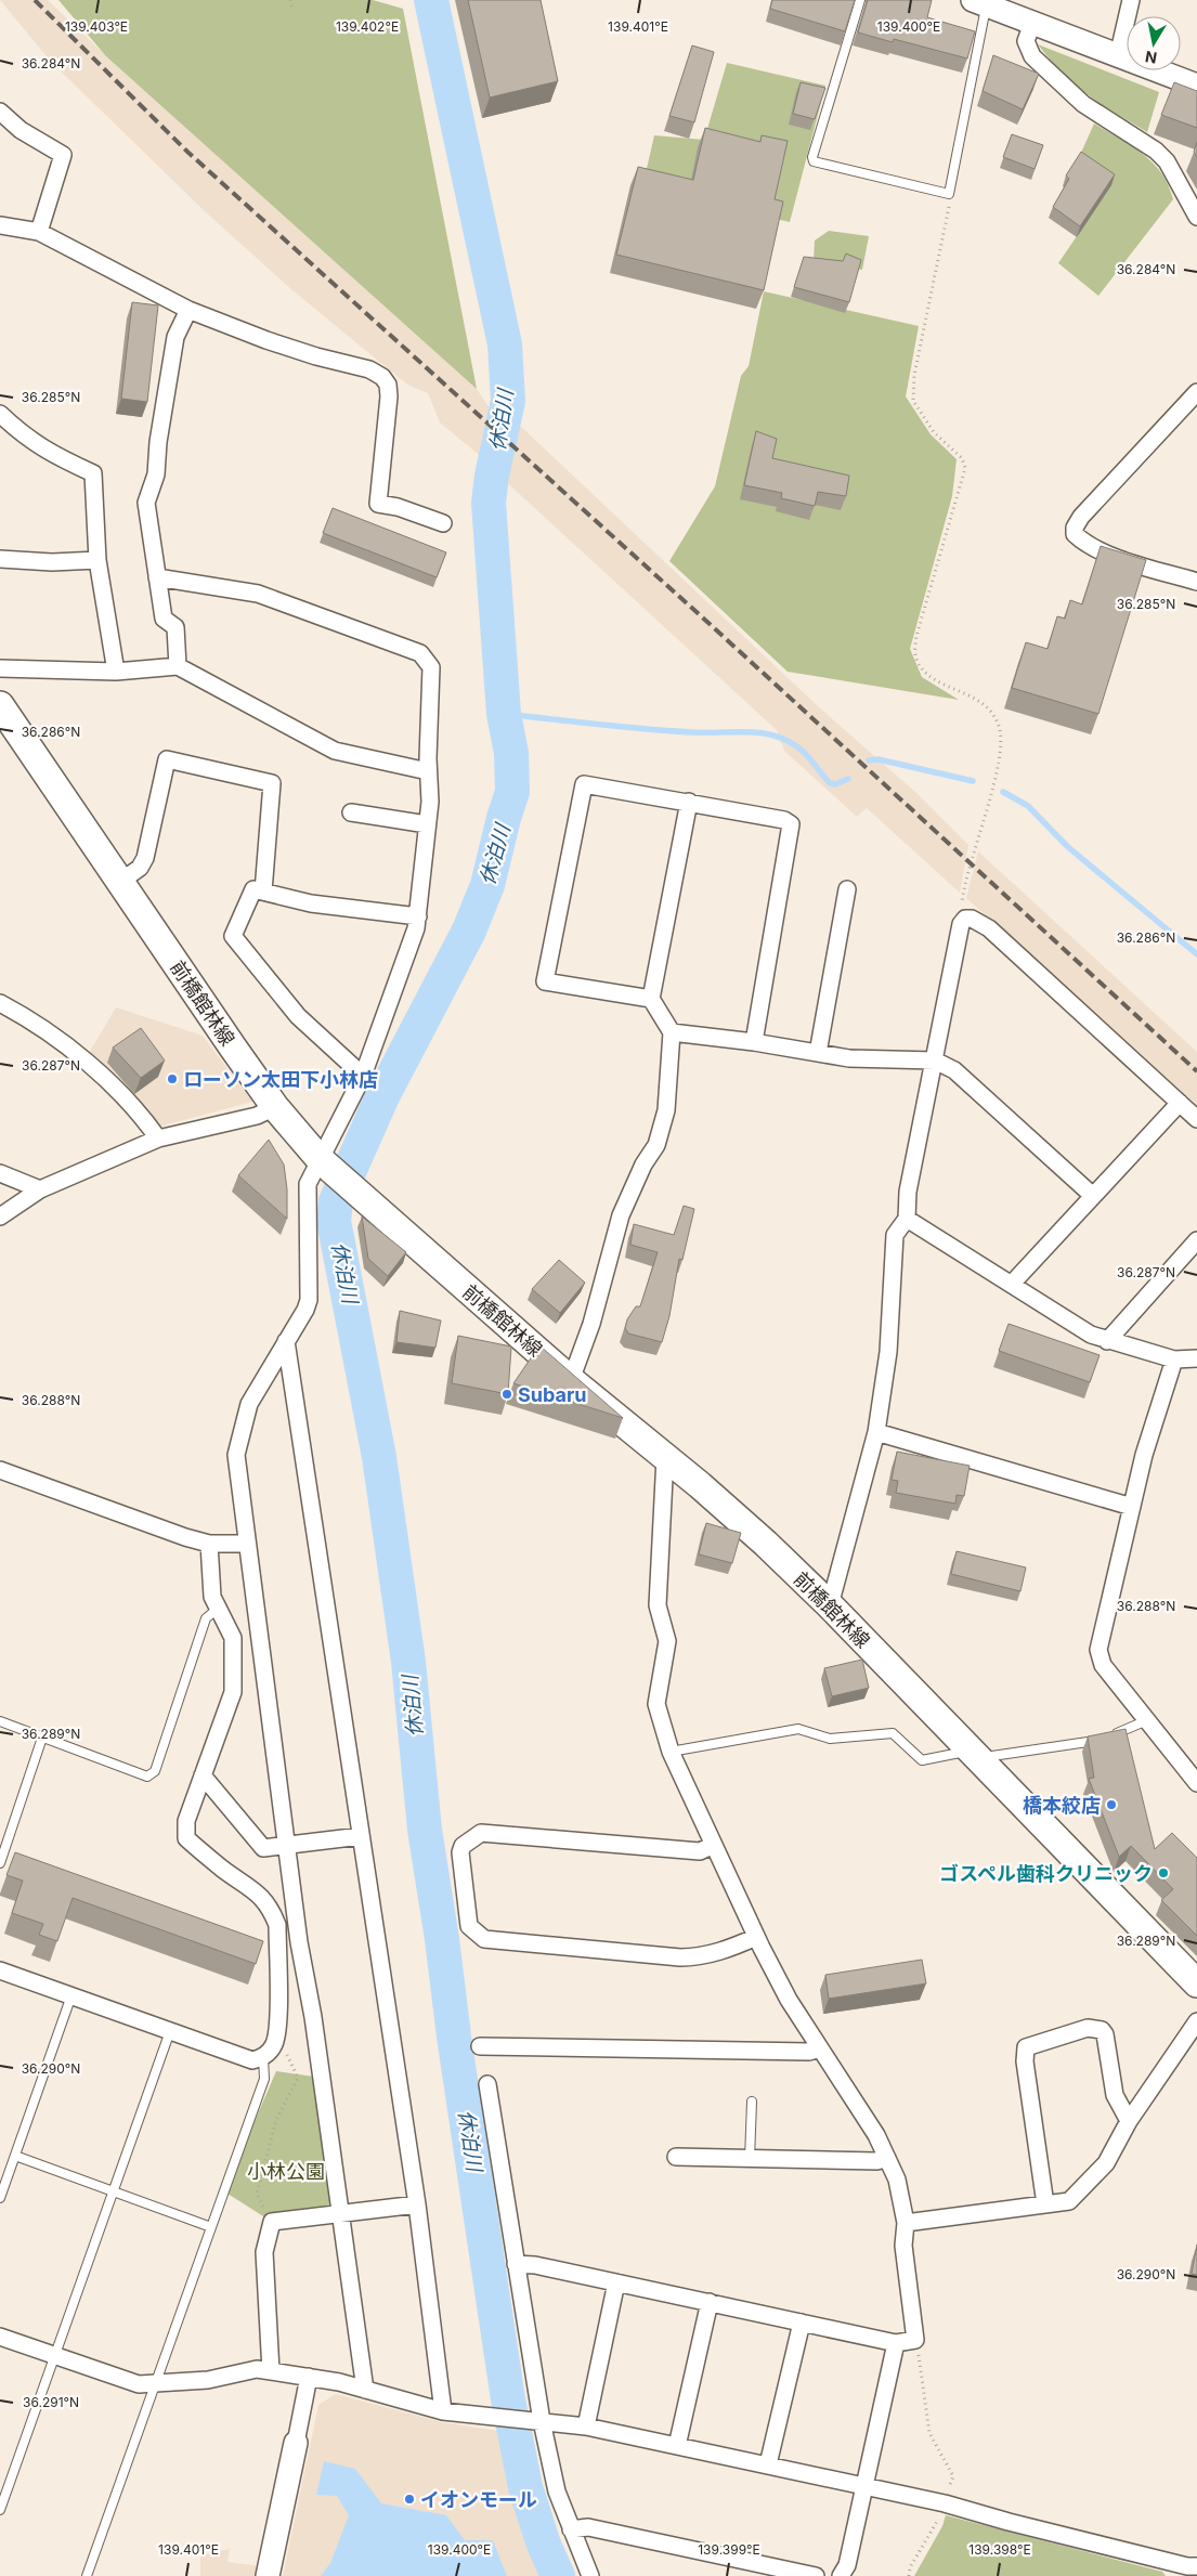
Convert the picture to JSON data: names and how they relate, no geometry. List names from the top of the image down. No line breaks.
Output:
{"streets":{"main road":["前橋館林線"]},"water":["休泊川"],"parks":["小林公園"],"places":["ローソン太田下小林店","Subaru","橋本絞店","ゴスペル歯科クリニック","イオンモール"],"north":"bottom","coordinates":["139.403°E","139.402°E","139.401°E","139.400°E","36.284°N","36.285°N","36.286°N","36.287°N","36.288°N","36.289°N","36.290°N","36.291°N","139.399°E","139.398°E"]}
